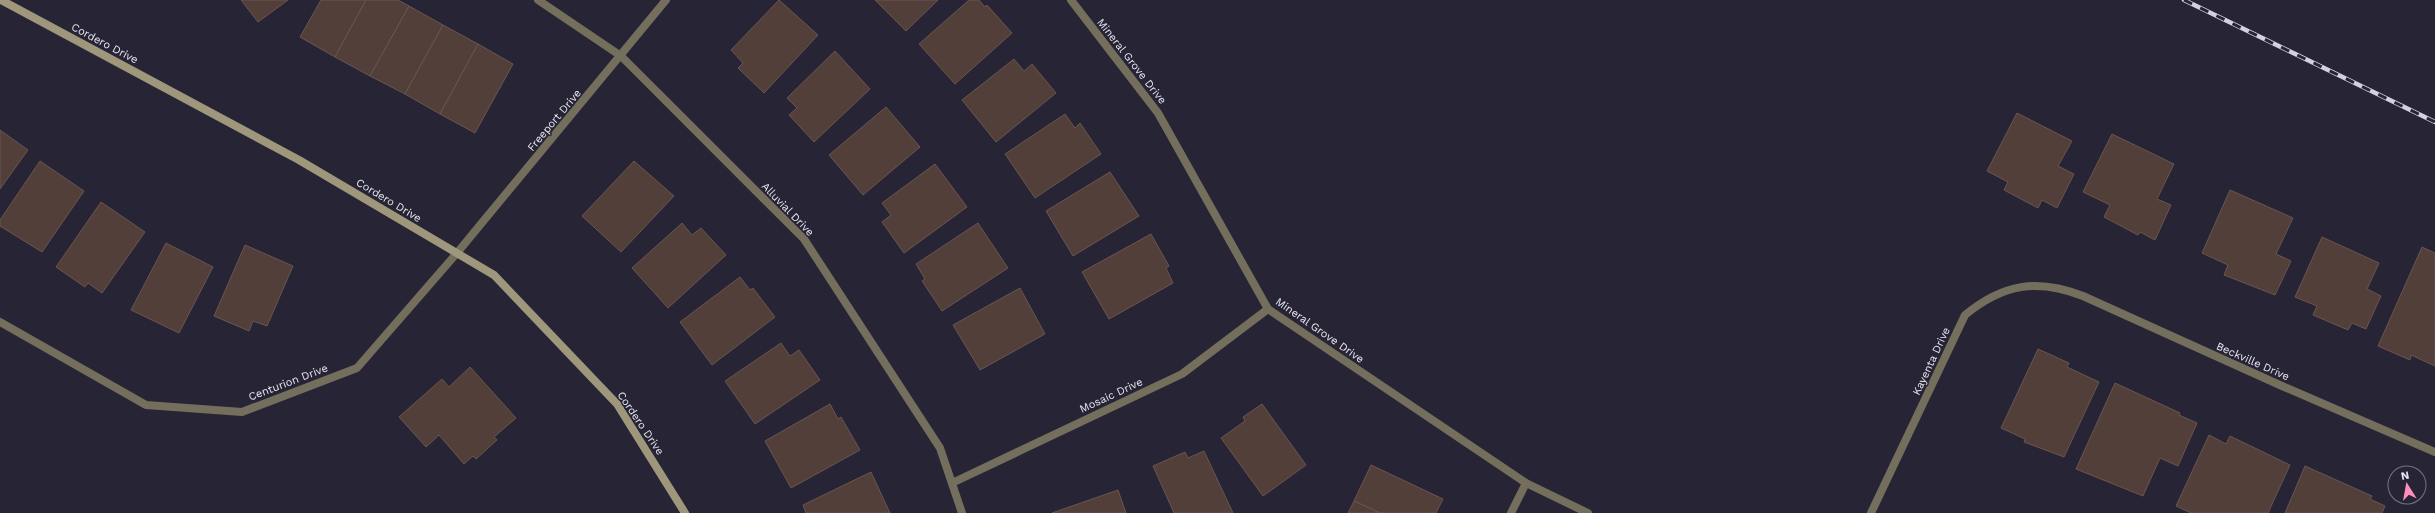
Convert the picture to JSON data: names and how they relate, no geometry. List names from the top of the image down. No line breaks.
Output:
{"streets":{"street":["Cordero Drive","Mineral Grove Drive","Freeport Drive","Alluvial Drive","Kayenta Drive","Beckville Drive","Centurion Drive","Mosaic Drive"]},"crossings":[["Cordero Drive","Freeport Drive"],["Cordero Drive","Centurion Drive"],["Mineral Grove Drive","Mosaic Drive"],["Freeport Drive","Alluvial Drive"],["Freeport Drive","Centurion Drive"],["Alluvial Drive","Mosaic Drive"],["Kayenta Drive","Beckville Drive"]],"north":"top"}
